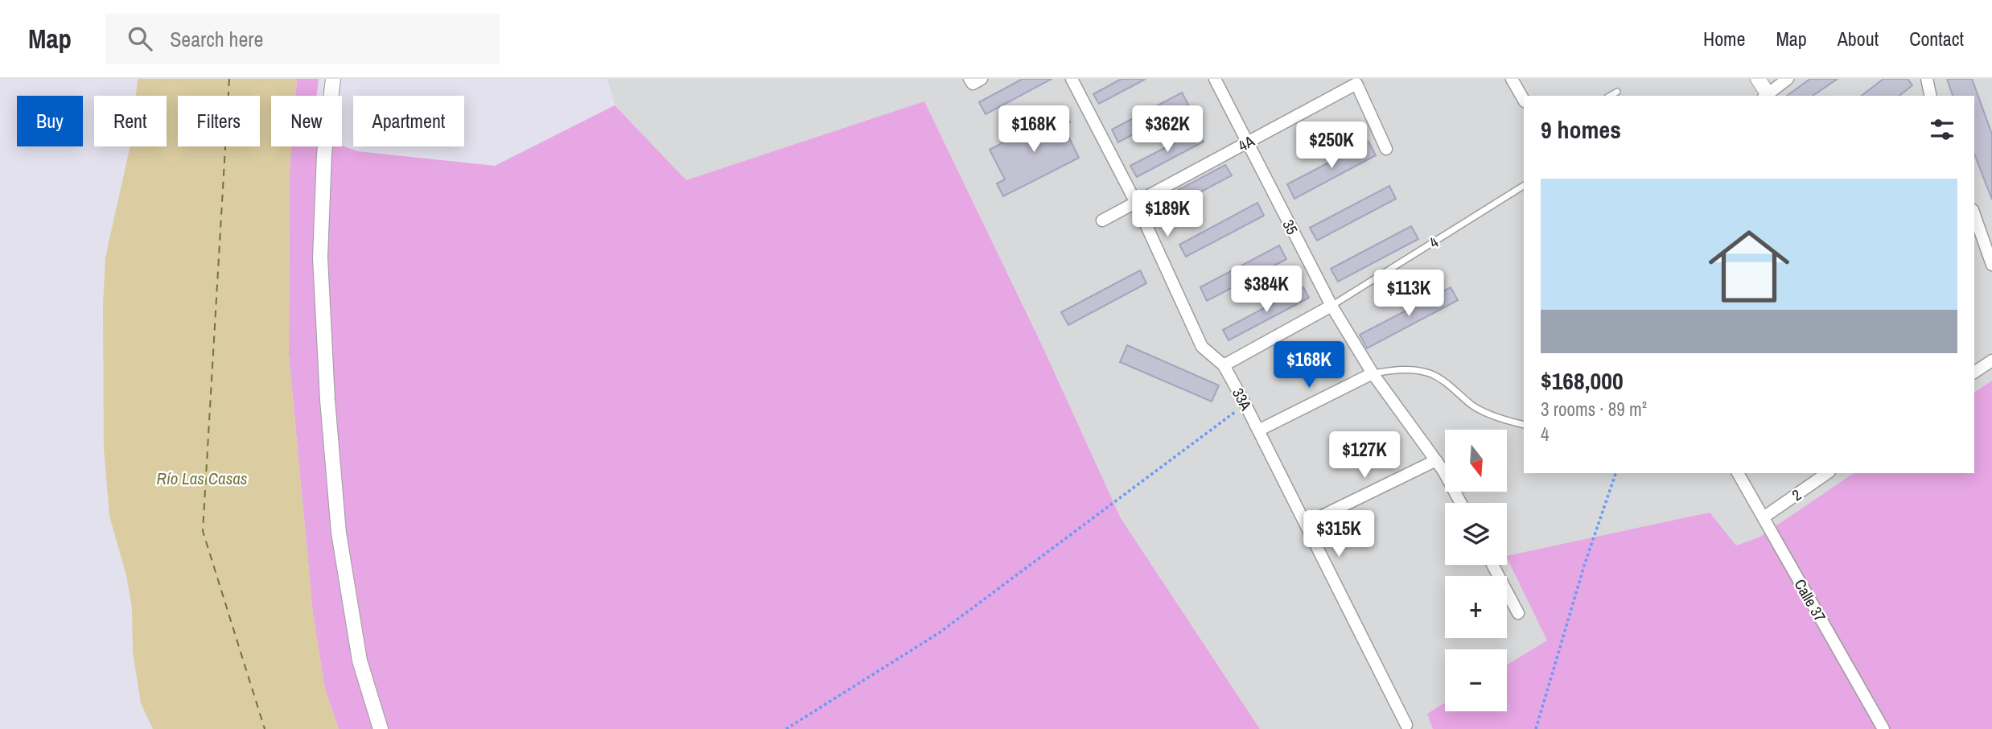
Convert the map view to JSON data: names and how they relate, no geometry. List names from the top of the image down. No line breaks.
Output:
{"streets":{"street":["4A","35","4","33A","2","Calle 37"]},"crossings":[["4A","35"],["4A","33A"],["35","4"],["4","33A"],["2","Calle 37"]],"water":["Río Las Casas"],"north":"bottom","page":{"header":"Map","search":"Search here","nav":["Home","Map","About","Contact"],"chip":["Buy","Rent","Filters","New","Apartment"],"heading":"9 homes","price":["$168K","$362K","$250K","$189K","$384K","$113K","$168K","$127K","$315K"],"list":[{"name":"$168,000","note":"3 rooms · 89 m² · 4"}],"map_buttons":["+","−"]}}
